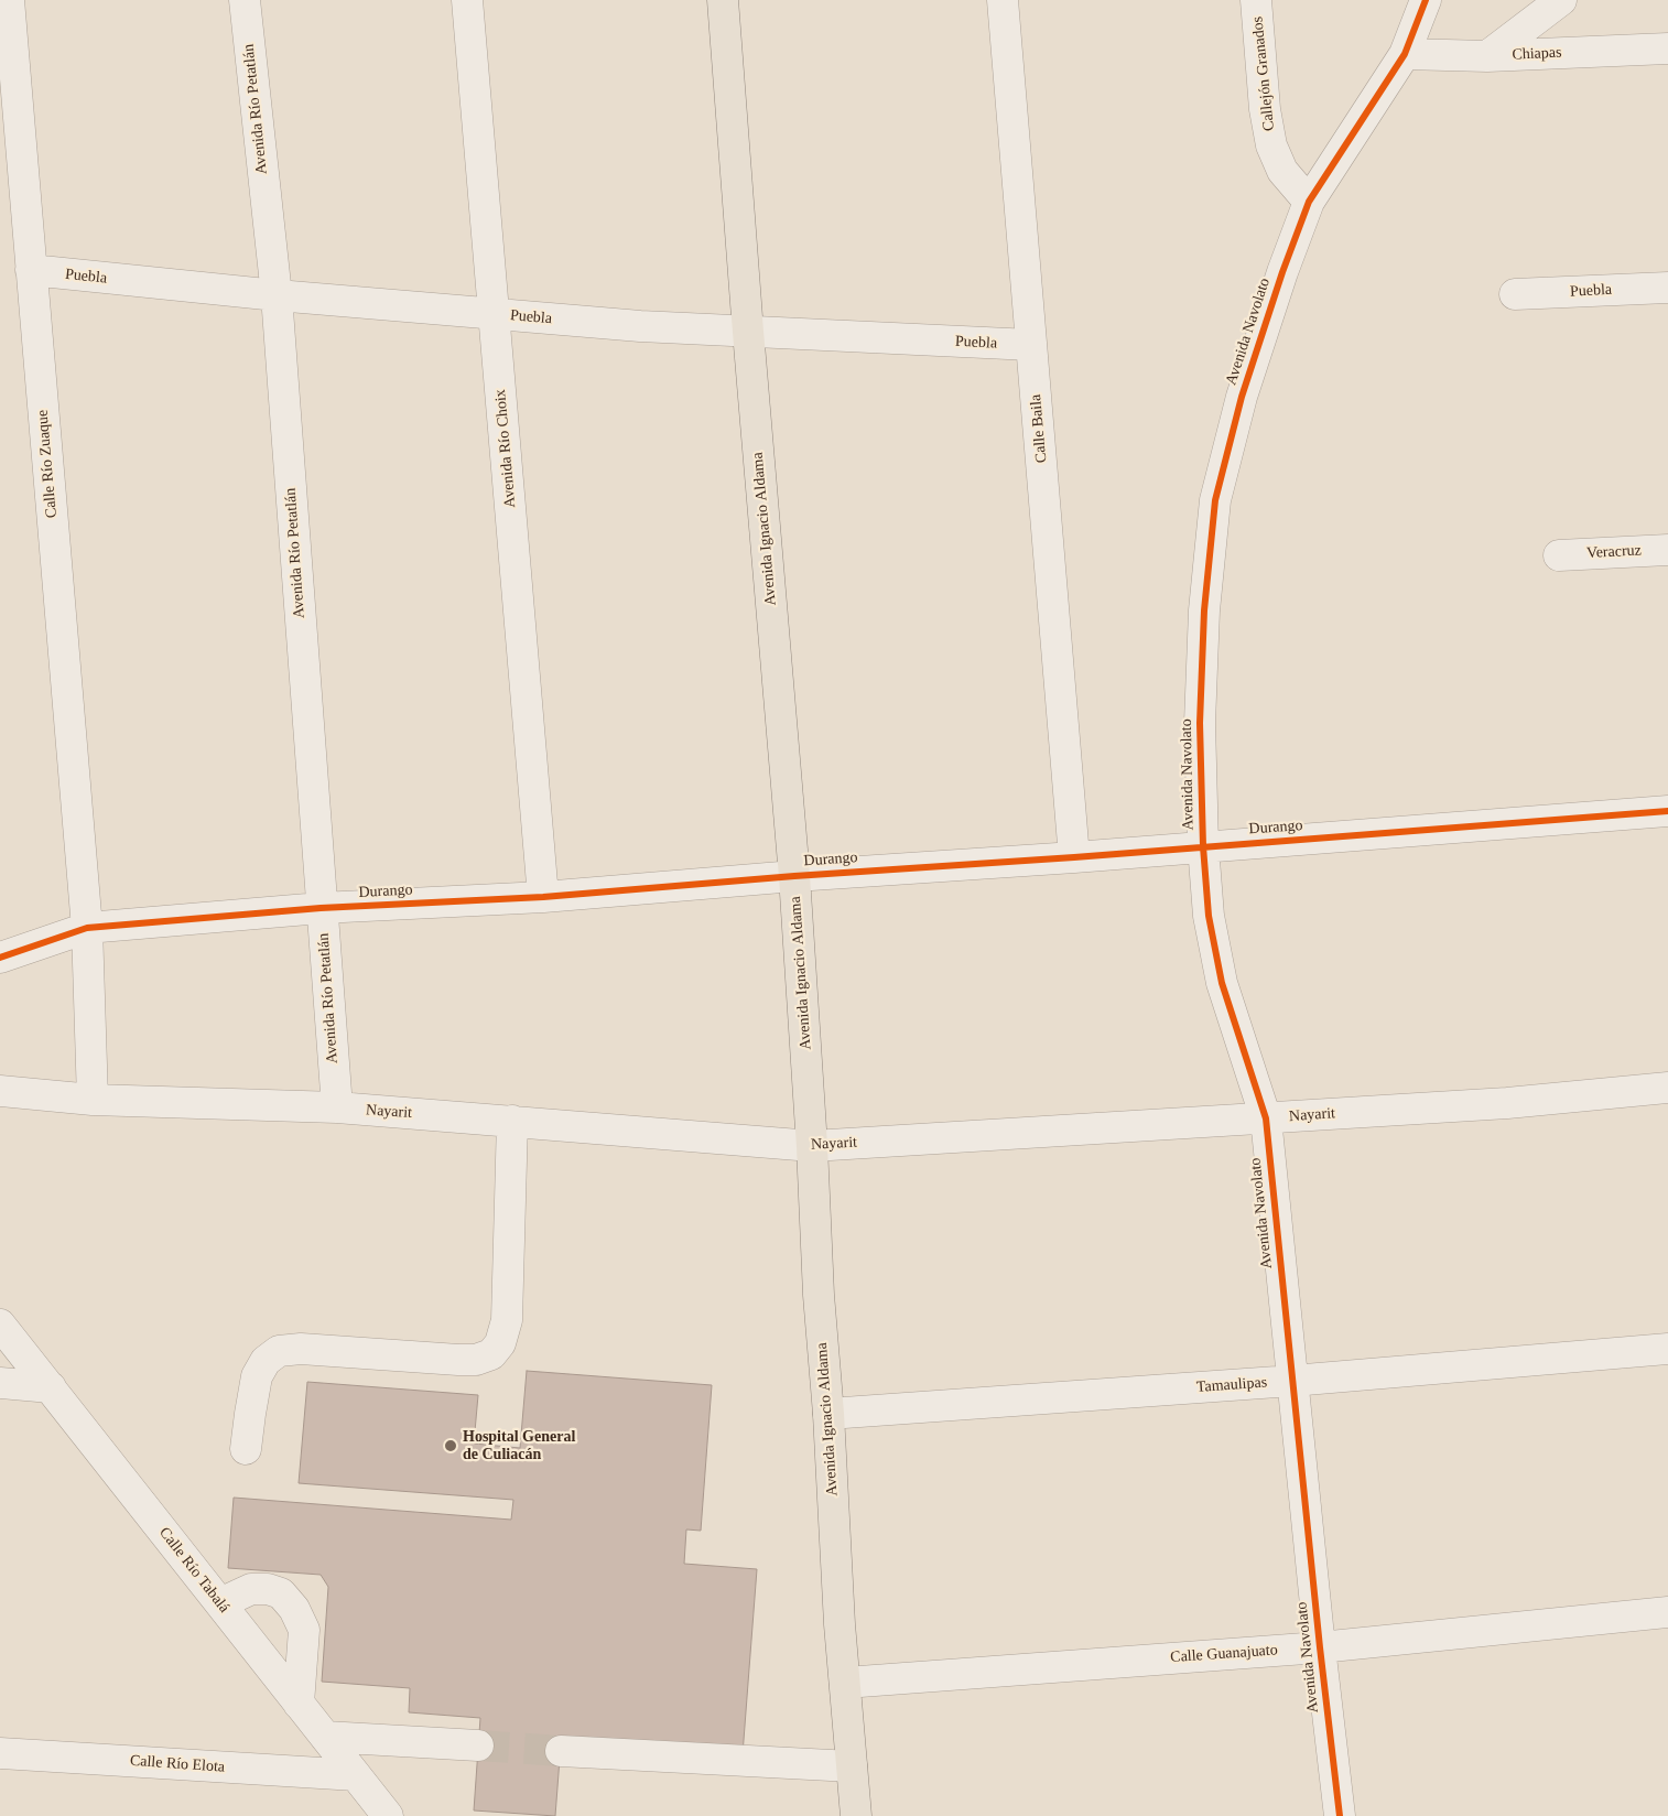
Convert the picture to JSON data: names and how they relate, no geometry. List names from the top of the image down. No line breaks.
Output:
{"streets":{"main road":["Avenida Ignacio Aldama"],"street":["Chiapas","Callejón Granados","Avenida Río Petatlán","Puebla","Avenida Navolato","Calle Baila","Avenida Río Choix","Calle Río Zuaque","Veracruz","Durango","Nayarit","Tamaulipas","Calle Río Tabalá","Calle Guanajuato","Calle Río Elota"]},"crossings":[["Chiapas","Avenida Navolato"],["Callejón Granados","Avenida Navolato"],["Avenida Río Petatlán","Puebla"],["Avenida Río Petatlán","Durango"],["Avenida Río Petatlán","Nayarit"],["Puebla","Calle Baila"],["Puebla","Avenida Río Choix"],["Puebla","Calle Río Zuaque"],["Puebla","Avenida Ignacio Aldama"],["Avenida Navolato","Durango"],["Avenida Navolato","Nayarit"],["Avenida Navolato","Tamaulipas"],["Avenida Navolato","Calle Guanajuato"],["Calle Baila","Durango"],["Avenida Río Choix","Durango"],["Calle Río Zuaque","Durango"],["Calle Río Zuaque","Nayarit"],["Avenida Ignacio Aldama","Durango"],["Avenida Ignacio Aldama","Nayarit"],["Avenida Ignacio Aldama","Tamaulipas"],["Avenida Ignacio Aldama","Calle Guanajuato"],["Calle Río Tabalá","Calle Río Elota"]],"places":["Hospital General de Culiacán"]}
